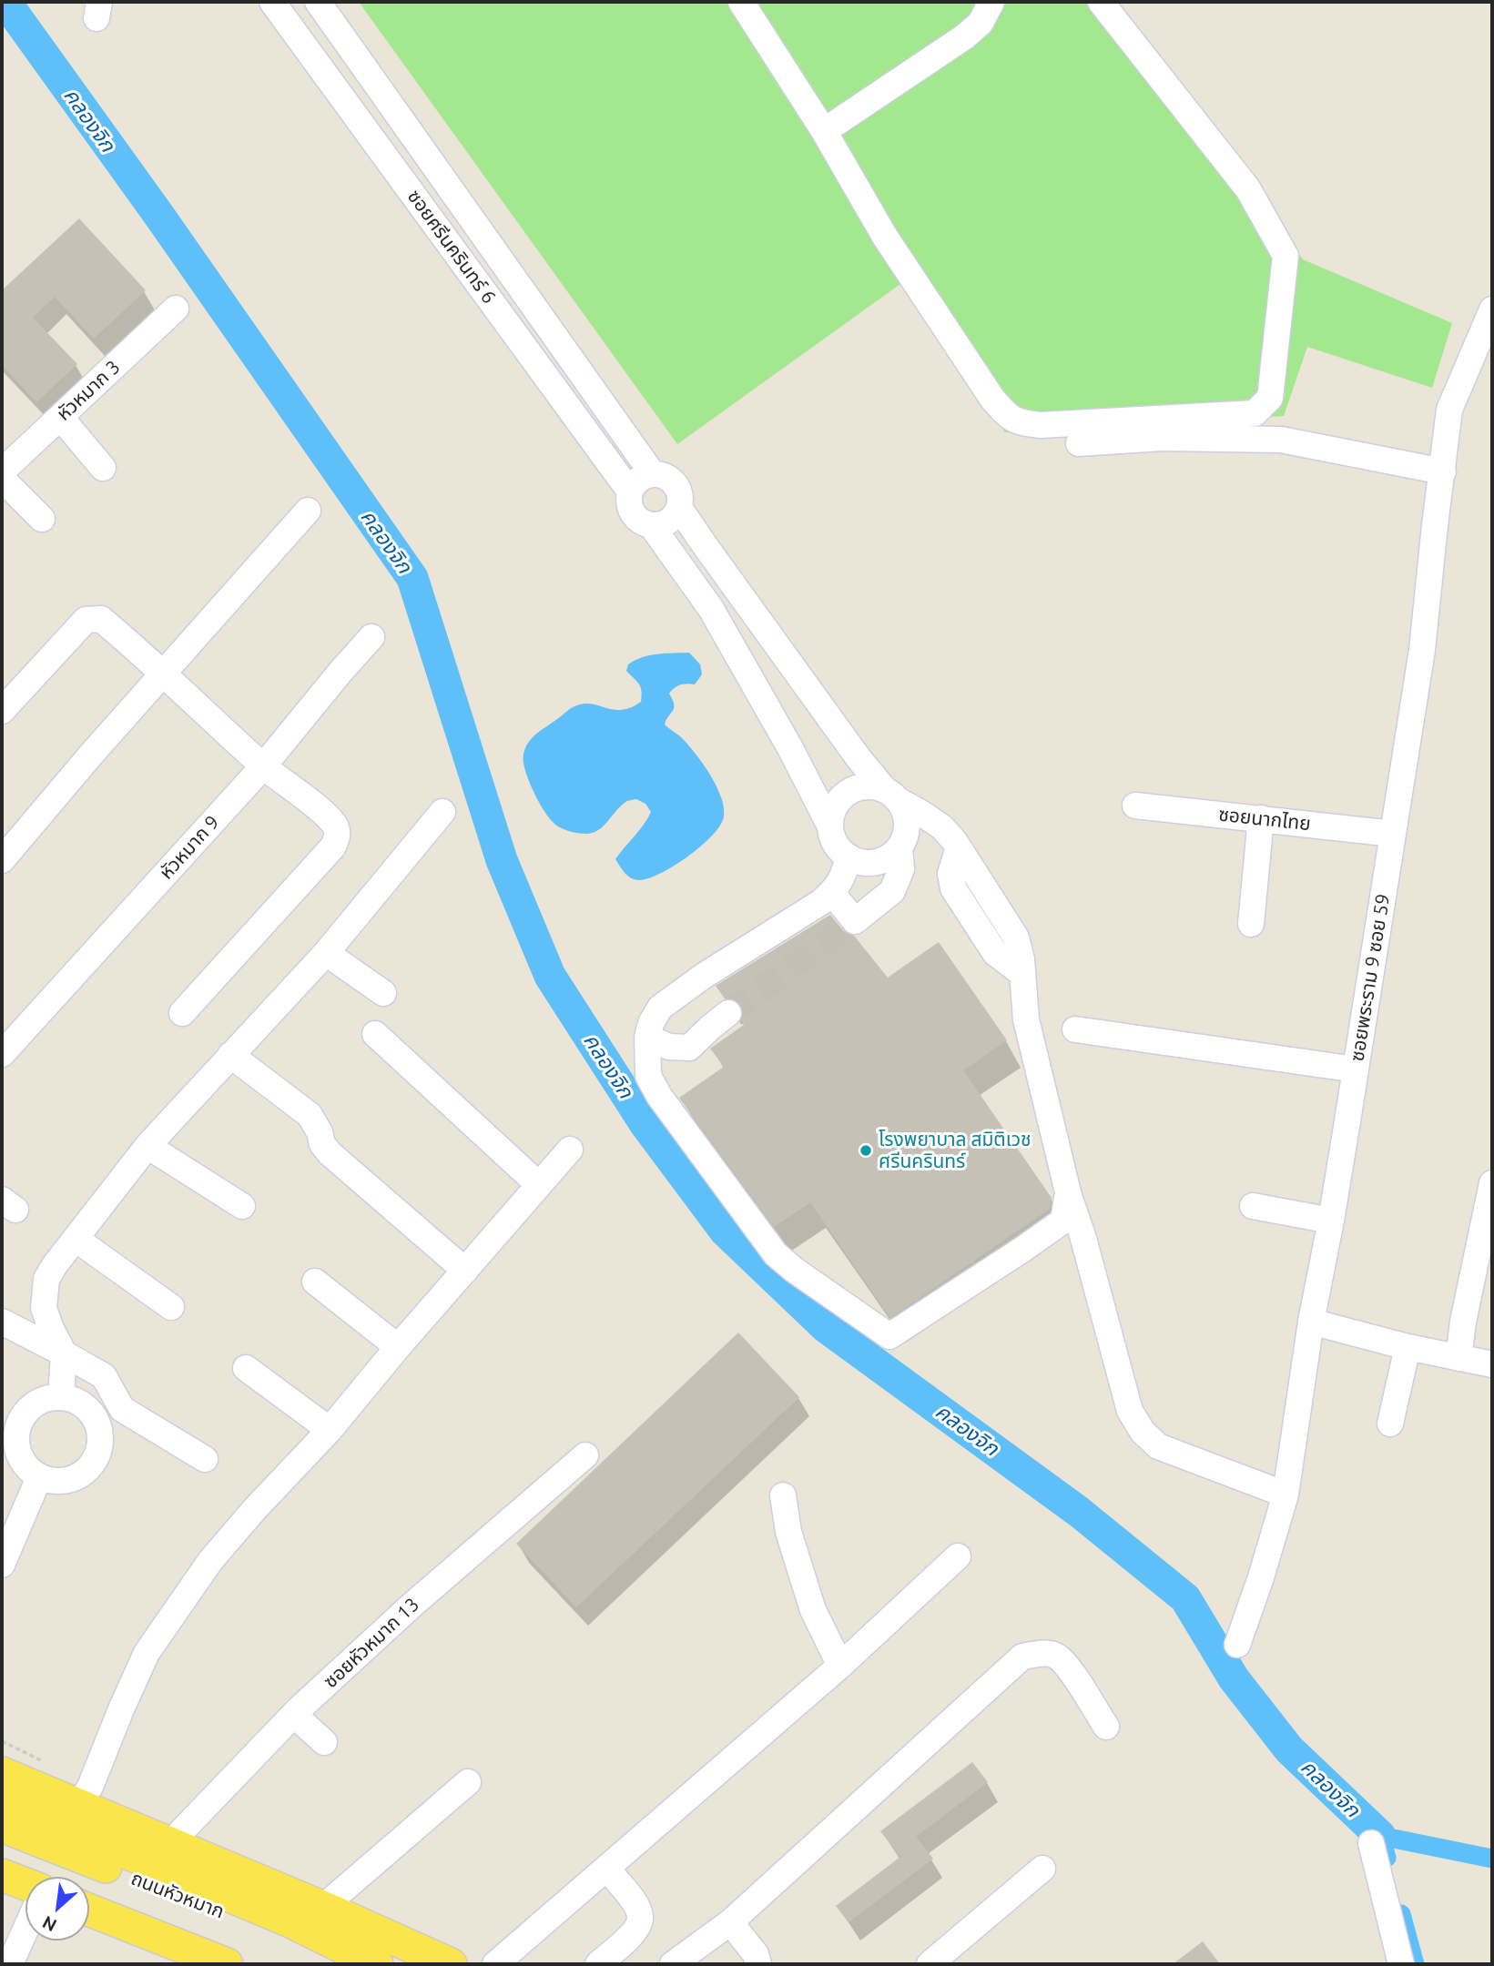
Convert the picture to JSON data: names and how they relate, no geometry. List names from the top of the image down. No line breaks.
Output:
{"streets":{"main road":["ถนนหัวหมาก"],"street":["ซอยศรีนครินทร์ 6","หัวหมาก 3","ซอยนากไทย","หัวหมาก 9","ซอยพระราม 9 ซอย 59","ซอยหัวหมาก 13"]},"crossings":[["ซอยนากไทย","ซอยพระราม 9 ซอย 59"]],"water":["คลองจิก"],"places":["โรงพยาบาล สมิติเวช ศรีนครินทร์"],"north":"bottom left"}
